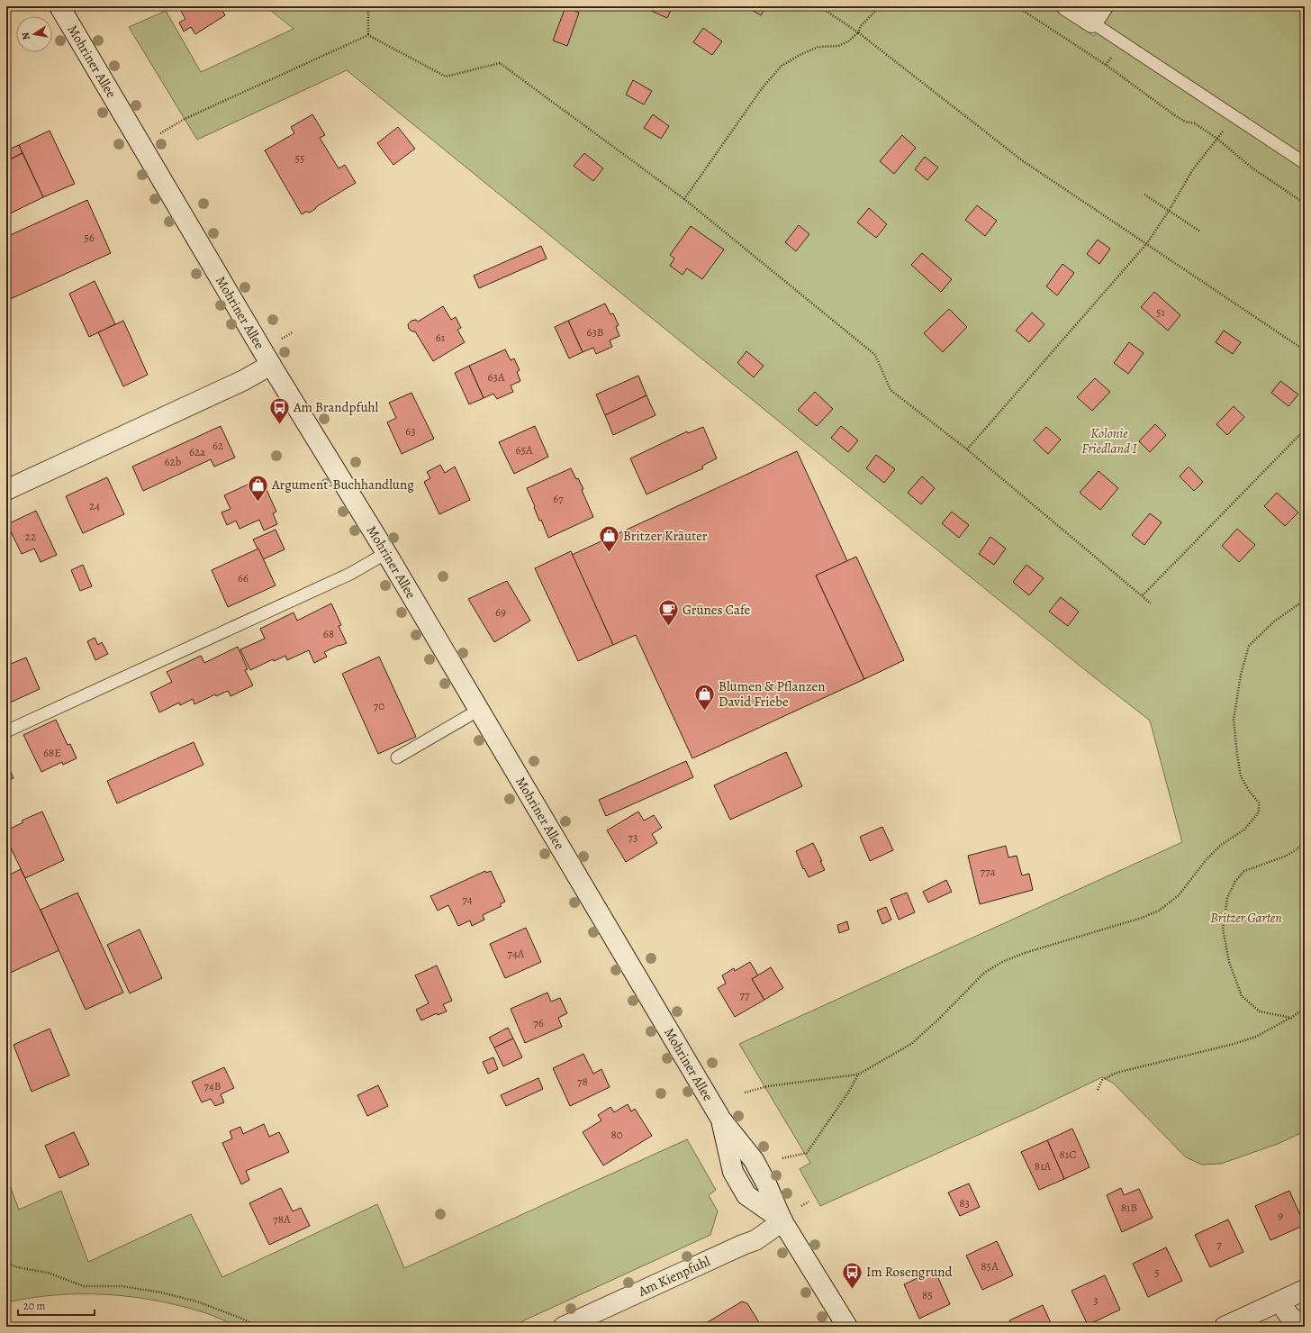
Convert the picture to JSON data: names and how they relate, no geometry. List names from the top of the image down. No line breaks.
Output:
{"streets":{"main road":["Mohriner Allee","Am Kienpfuhl"]},"crossings":[["Mohriner Allee","Am Kienpfuhl"]],"parks":["Kolonie Friedland I","Britzer Garten"],"places":{"bus stop":["Am Brandpfuhl","Im Rosengrund"],"shop":["Argument-Buchhandlung","Britzer Kräuter","Blumen & Pflanzen David Friebe"],"cafe":["Grünes Cafe"]},"house_numbers":["55","56","51","63B","61","63A","63","62","65A","62a","62b","67","24","22","66","69","68","70","68E","73","77a","74","74A","77","76","78","74B","80","81C","81A","83","81B","9","78A","7","85A","5","85","3"],"scale_bar":"20 m","north":"left"}
